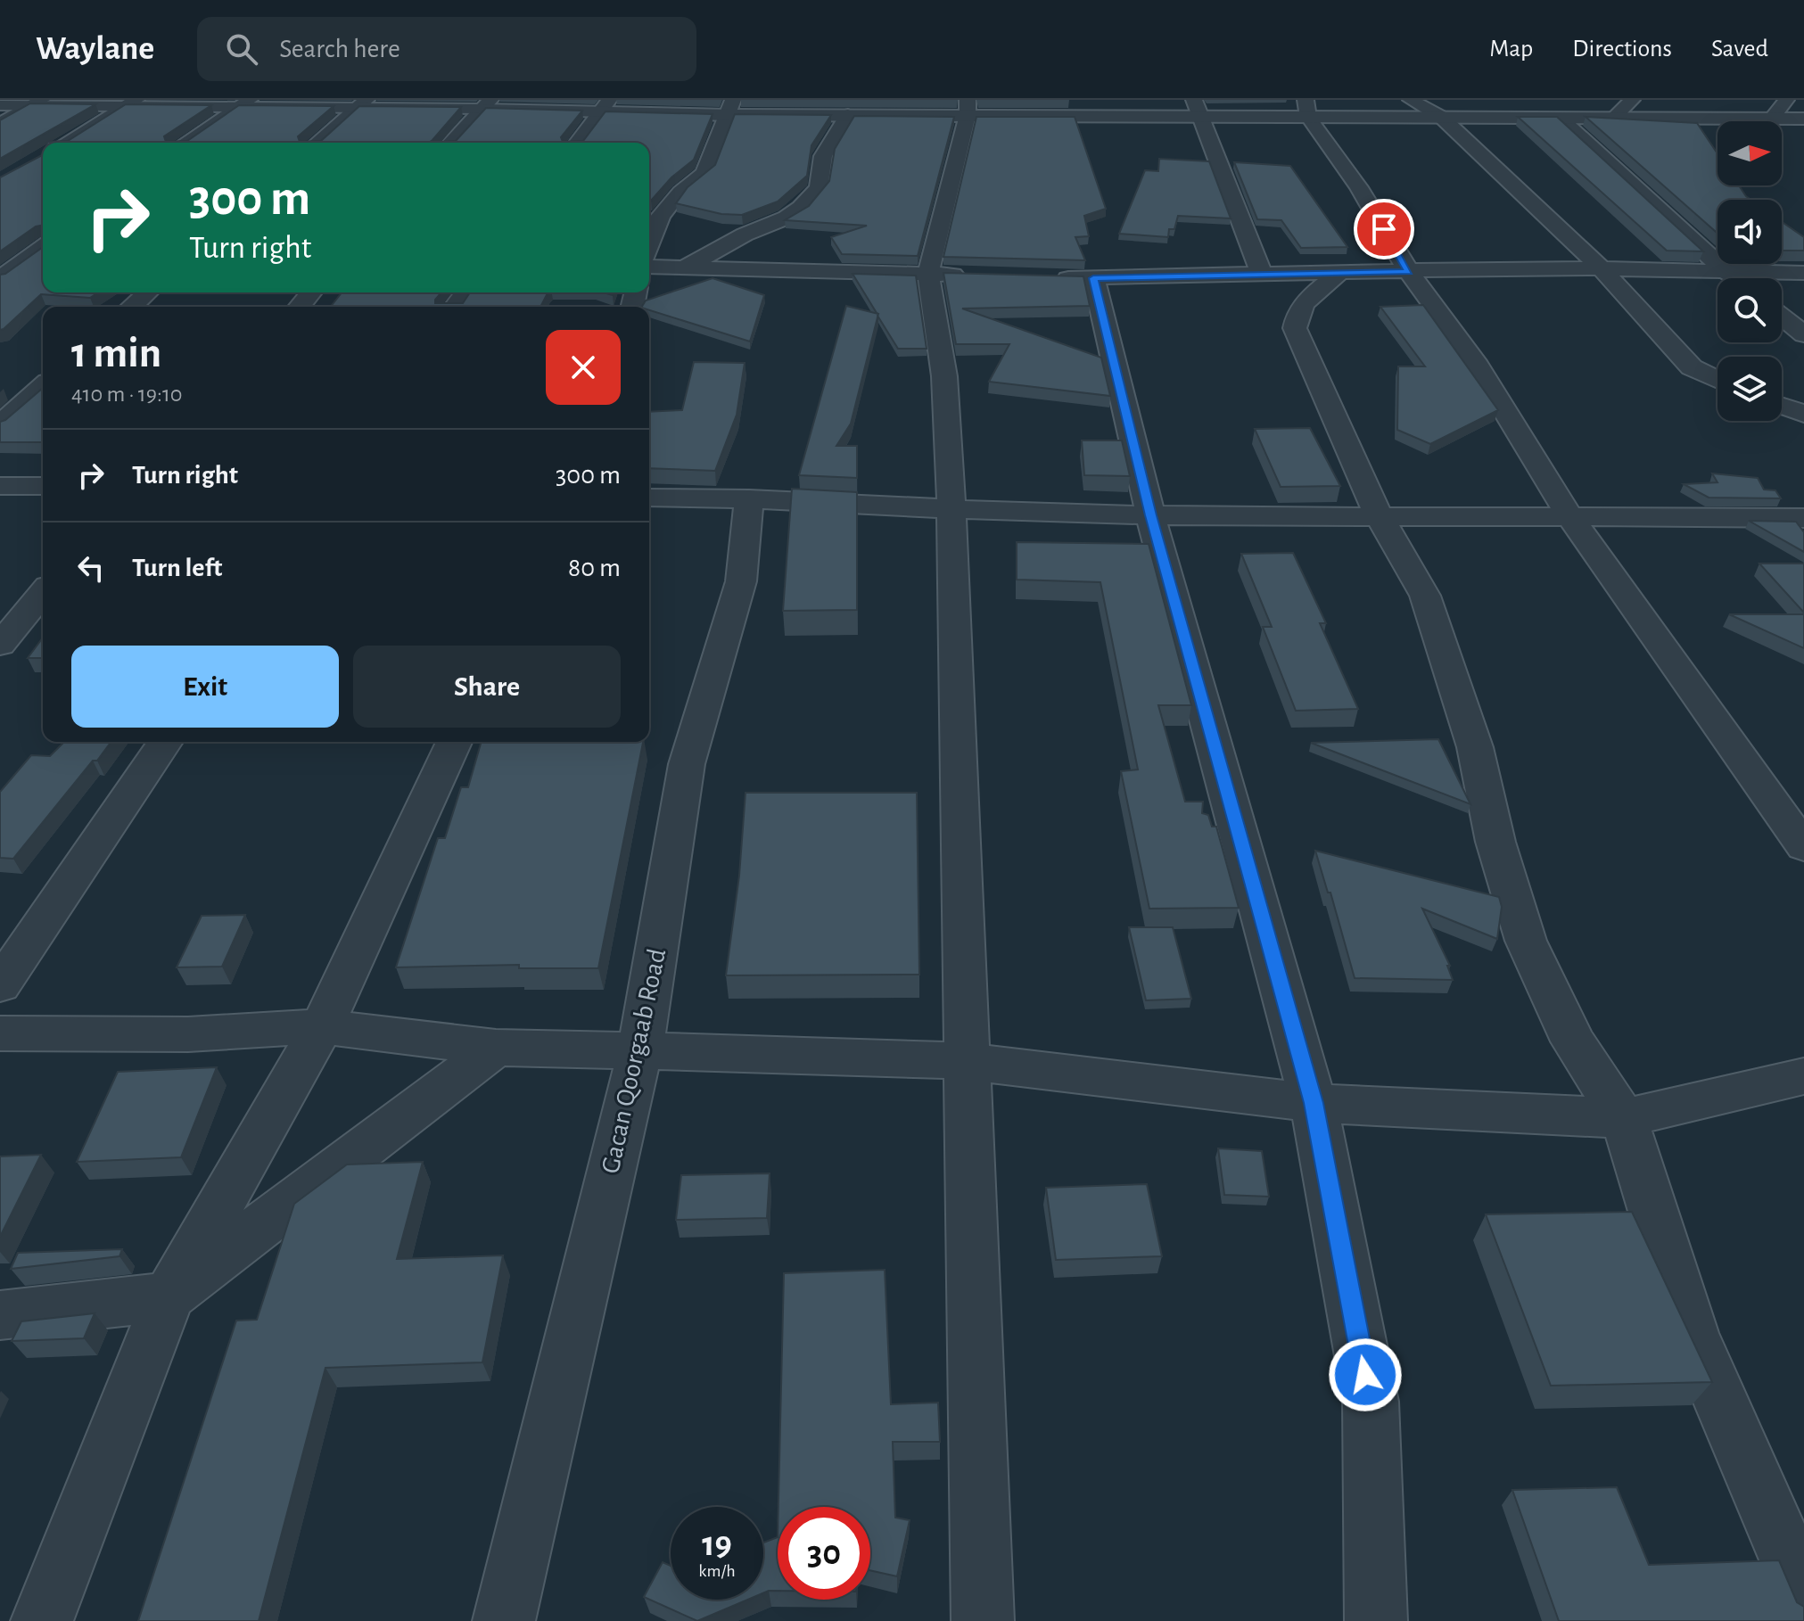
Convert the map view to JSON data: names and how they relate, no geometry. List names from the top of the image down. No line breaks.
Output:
{"streets":{"street":["Gacan Qoorgaab Road"]},"north":"right","page":{"header":"Waylane","search":"Search here","nav":["Map","Directions","Saved"],"turn":["300 m","Turn right"],"heading":["1 min","410 m · 19:10"],"list":[{"name":"Turn right","value":"300 m"},{"name":"Turn left","value":"80 m"}],"buttons":["Exit","Share"],"speed":"19 km/h","limit":"30"}}
